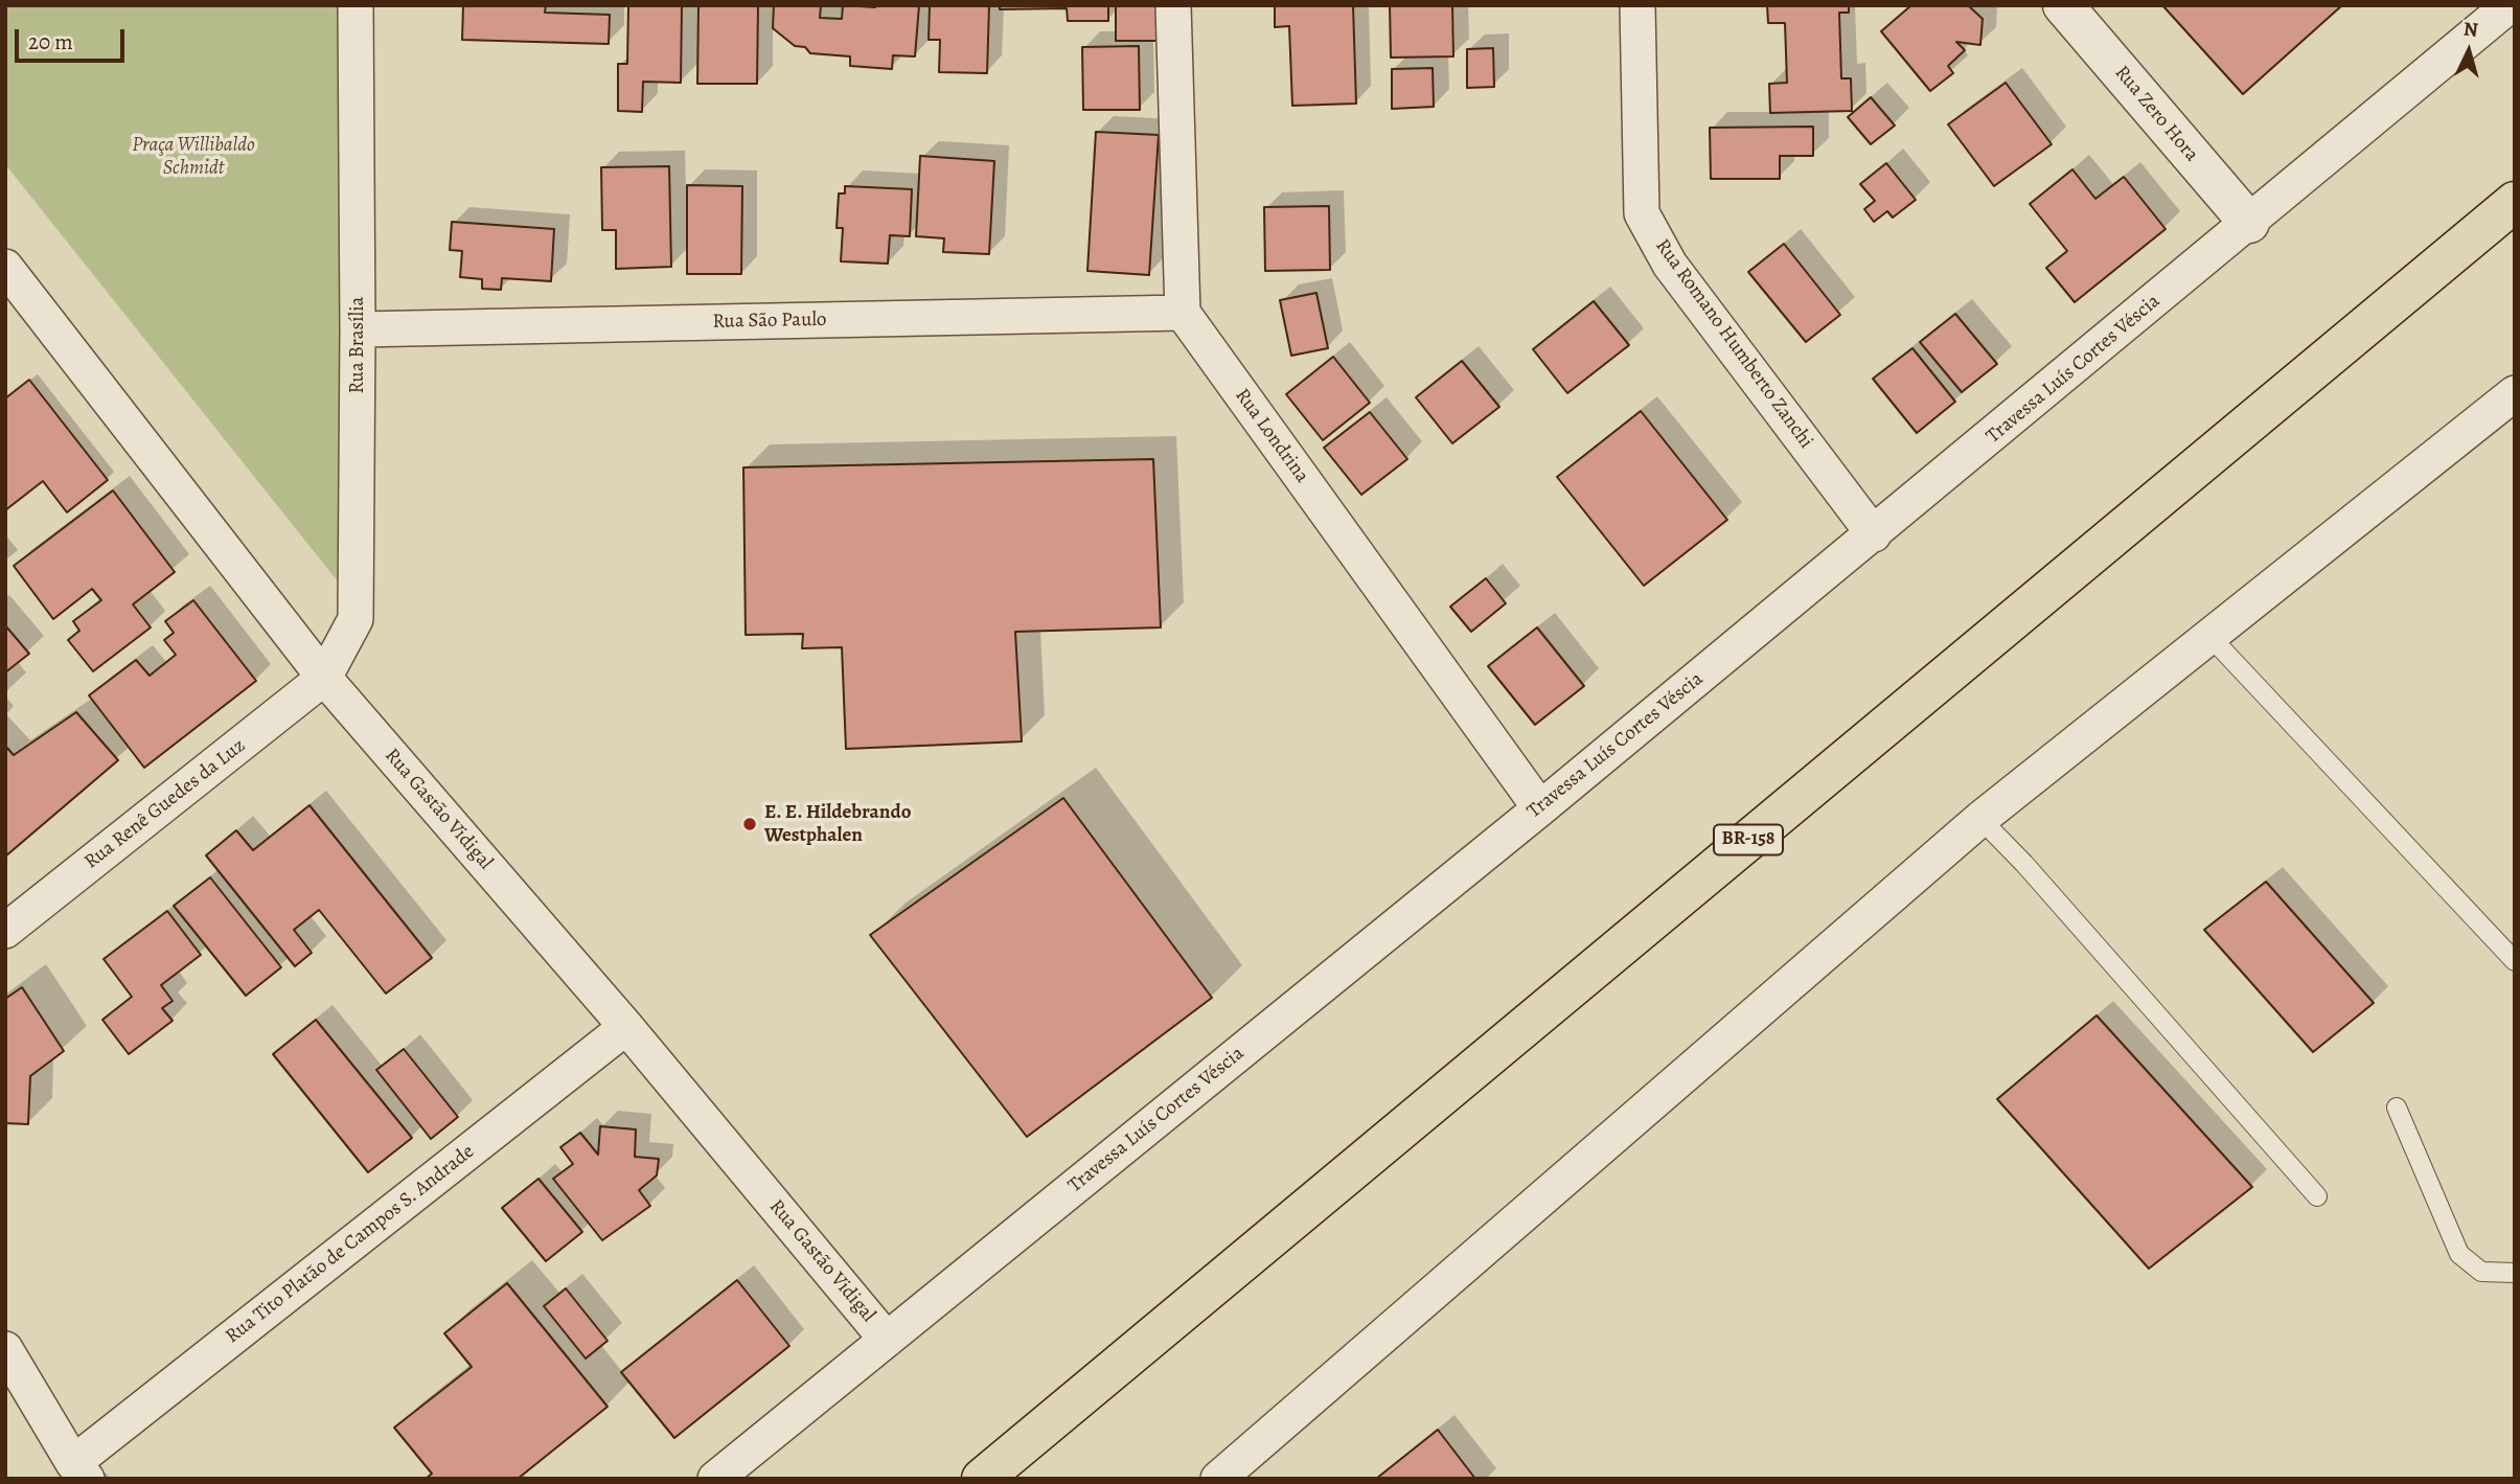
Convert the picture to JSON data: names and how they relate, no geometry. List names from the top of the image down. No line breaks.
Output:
{"streets":{"highway":["BR-158"],"street":["Rua Zero Hora","Rua São Paulo","Rua Romano Humberto Zanchi","Rua Brasília","Travessa Luís Cortes Véscia","Rua Londrina","Rua Renê Guedes da Luz","Rua Gastão Vidigal","Rua Tito Platão de Campos S. Andrade"]},"crossings":[["Rua Zero Hora","Travessa Luís Cortes Véscia"],["Rua São Paulo","Rua Brasília"],["Rua São Paulo","Rua Londrina"],["Rua Romano Humberto Zanchi","Travessa Luís Cortes Véscia"],["Rua Brasília","Rua Renê Guedes da Luz"],["Rua Brasília","Rua Gastão Vidigal"],["Travessa Luís Cortes Véscia","Rua Londrina"],["Travessa Luís Cortes Véscia","Rua Gastão Vidigal"],["Rua Renê Guedes da Luz","Rua Gastão Vidigal"],["Rua Gastão Vidigal","Rua Tito Platão de Campos S. Andrade"]],"parks":["Praça Willibaldo Schmidt"],"places":["E. E. Hildebrando Westphalen"],"scale_bar":"20 m","north":"top"}
